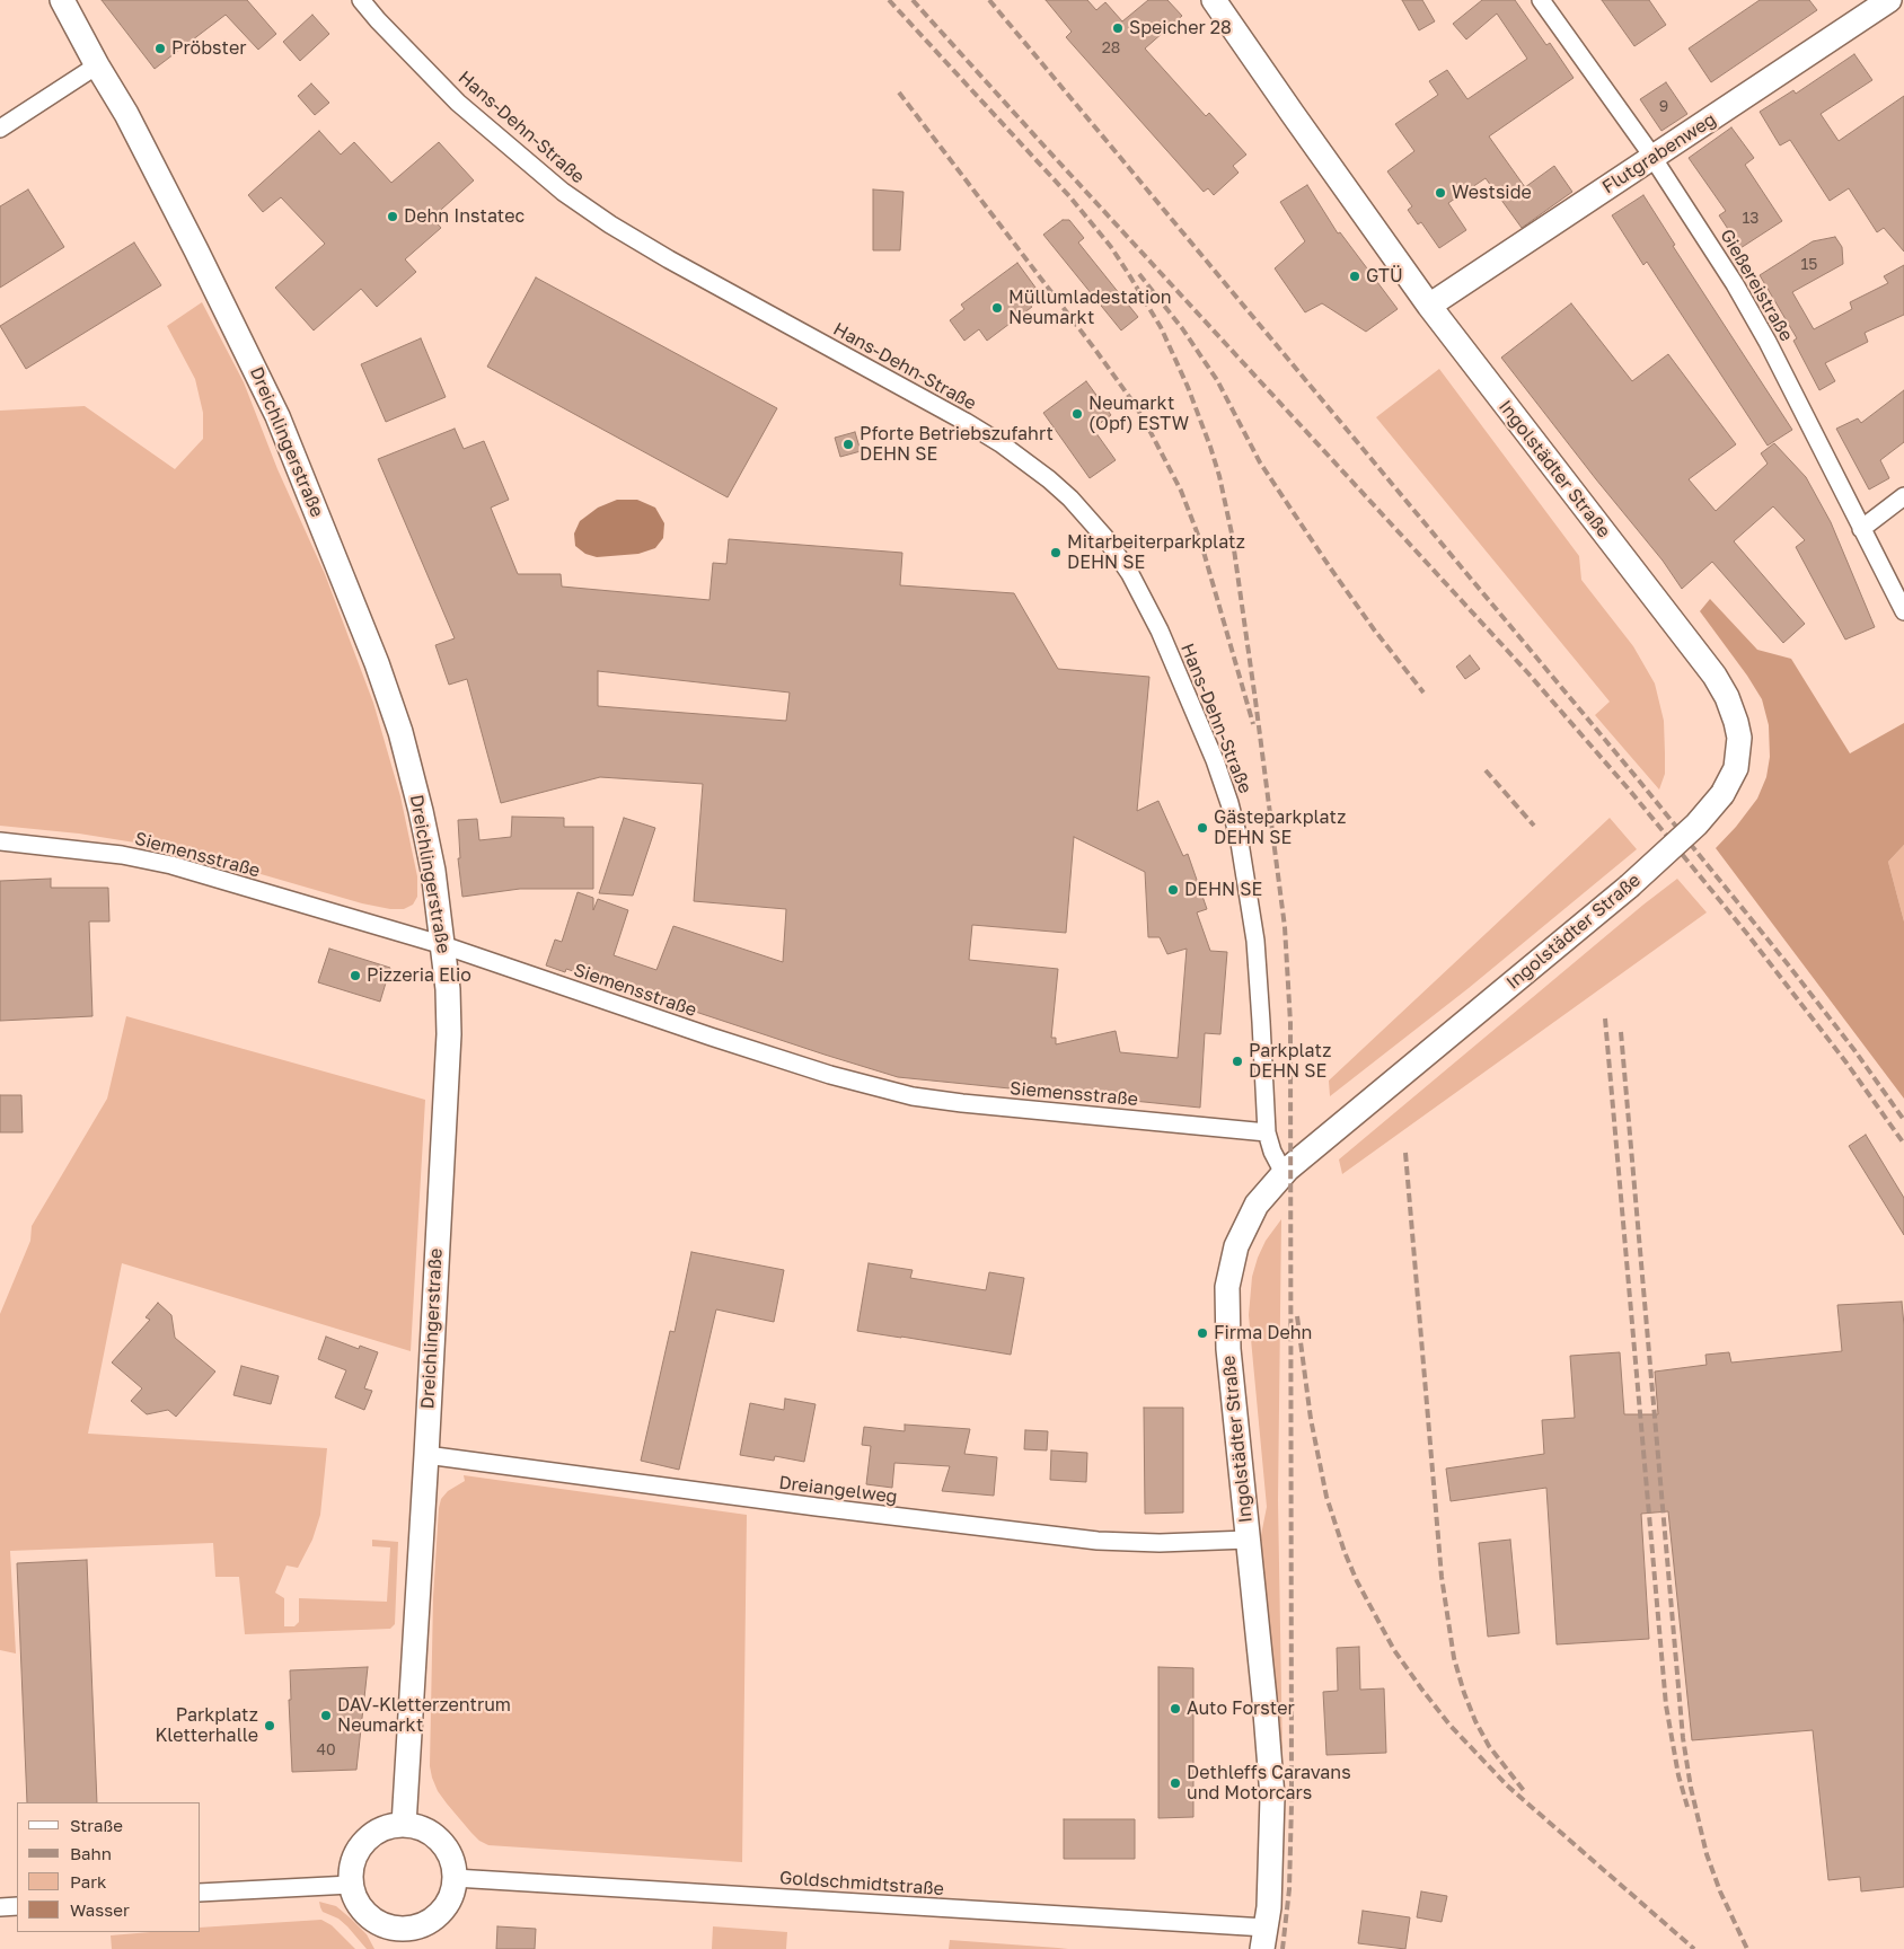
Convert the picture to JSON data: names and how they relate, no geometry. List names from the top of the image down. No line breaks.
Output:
{"streets":{"street":["Hans-Dehn-Straße","Flutgrabenweg","Gießereistraße","Dreichlingerstraße","Ingolstädter Straße","Siemensstraße","Dreiangelweg","Goldschmidtstraße"]},"crossings":[["Hans-Dehn-Straße","Ingolstädter Straße"],["Hans-Dehn-Straße","Siemensstraße"],["Flutgrabenweg","Gießereistraße"],["Flutgrabenweg","Ingolstädter Straße"],["Dreichlingerstraße","Siemensstraße"],["Dreichlingerstraße","Dreiangelweg"],["Dreichlingerstraße","Goldschmidtstraße"],["Ingolstädter Straße","Dreiangelweg"],["Ingolstädter Straße","Goldschmidtstraße"]],"places":["Speicher 28","Pröbster","Westside","Dehn Instatec","GTÜ","Müllumladestation Neumarkt","Neumarkt (Opf) ESTW","Pforte Betriebszufahrt DEHN SE","Mitarbeiterparkplatz DEHN SE","Gästeparkplatz DEHN SE","DEHN SE","Pizzeria Elio","Parkplatz DEHN SE","Firma Dehn","Auto Forster","DAV-Kletterzentrum Neumarkt","Parkplatz Kletterhalle","Dethleffs Caravans und Motorcars"],"house_numbers":["28","9","13","15","40"],"legend":["Straße","Bahn","Park","Wasser"]}
